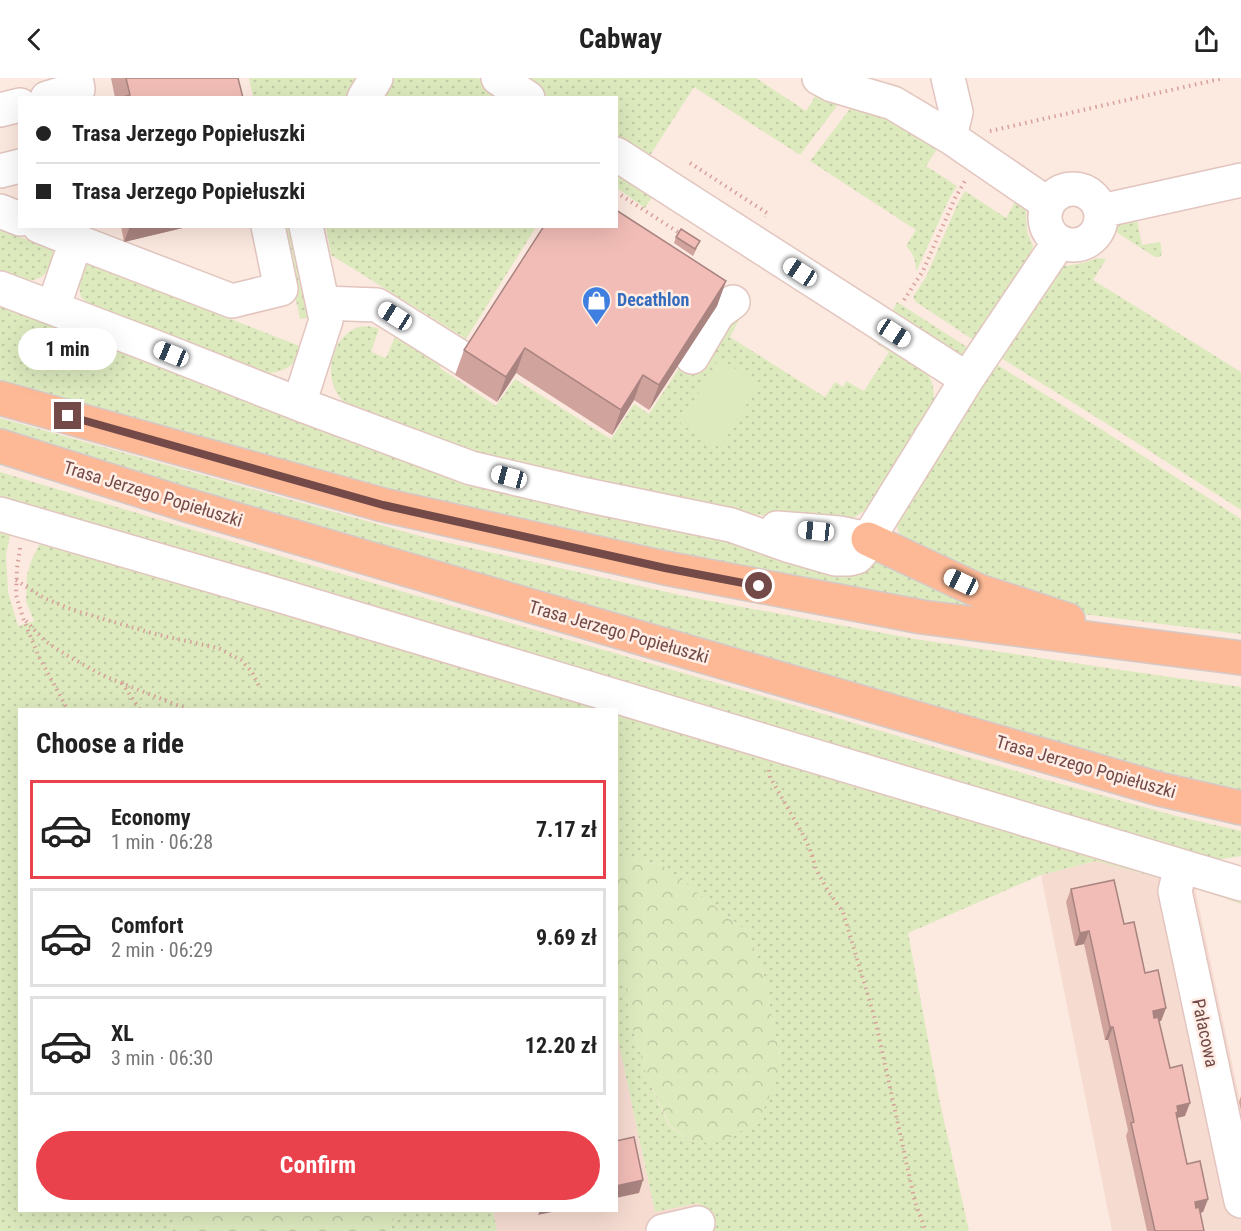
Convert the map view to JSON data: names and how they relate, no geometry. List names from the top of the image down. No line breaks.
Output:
{"streets":{"main road":["Trasa Jerzego Popiełuszki"],"street":["Pałacowa"]},"places":{"shop":["Decathlon"]},"page":{"header":"Cabway","banner":["Trasa Jerzego Popiełuszki","Trasa Jerzego Popiełuszki"],"bubble":"1 min","heading":"Choose a ride","list":[{"name":"Economy","note":"1 min · 06:28","value":"7.17 zł"},{"name":"Comfort","note":"2 min · 06:29","value":"9.69 zł"},{"name":"XL","note":"3 min · 06:30","value":"12.20 zł"}],"buttons":"Confirm"}}
